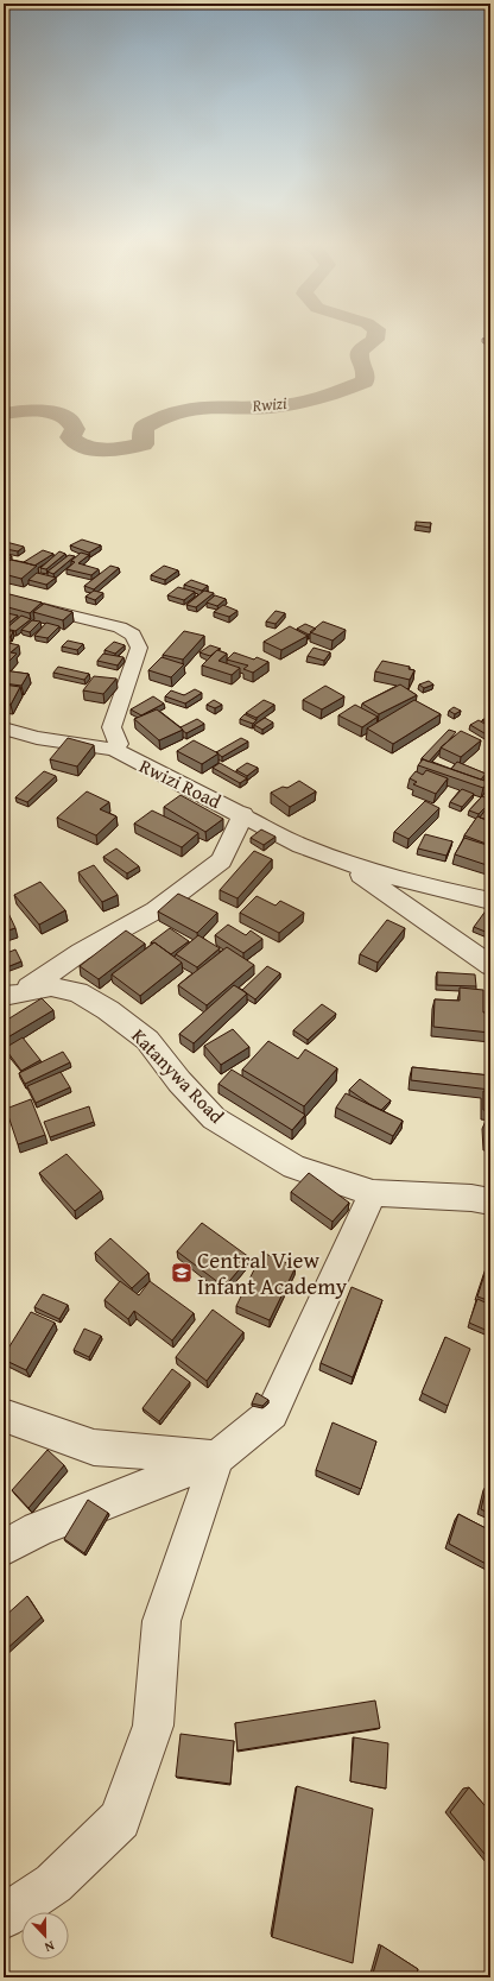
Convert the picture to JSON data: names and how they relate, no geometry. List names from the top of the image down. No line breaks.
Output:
{"streets":{"street":["Rwizi Road","Katanywa Road"]},"water":["Rwizi"],"places":{"school or university":["Central View Infant Academy"]},"north":"bottom"}
